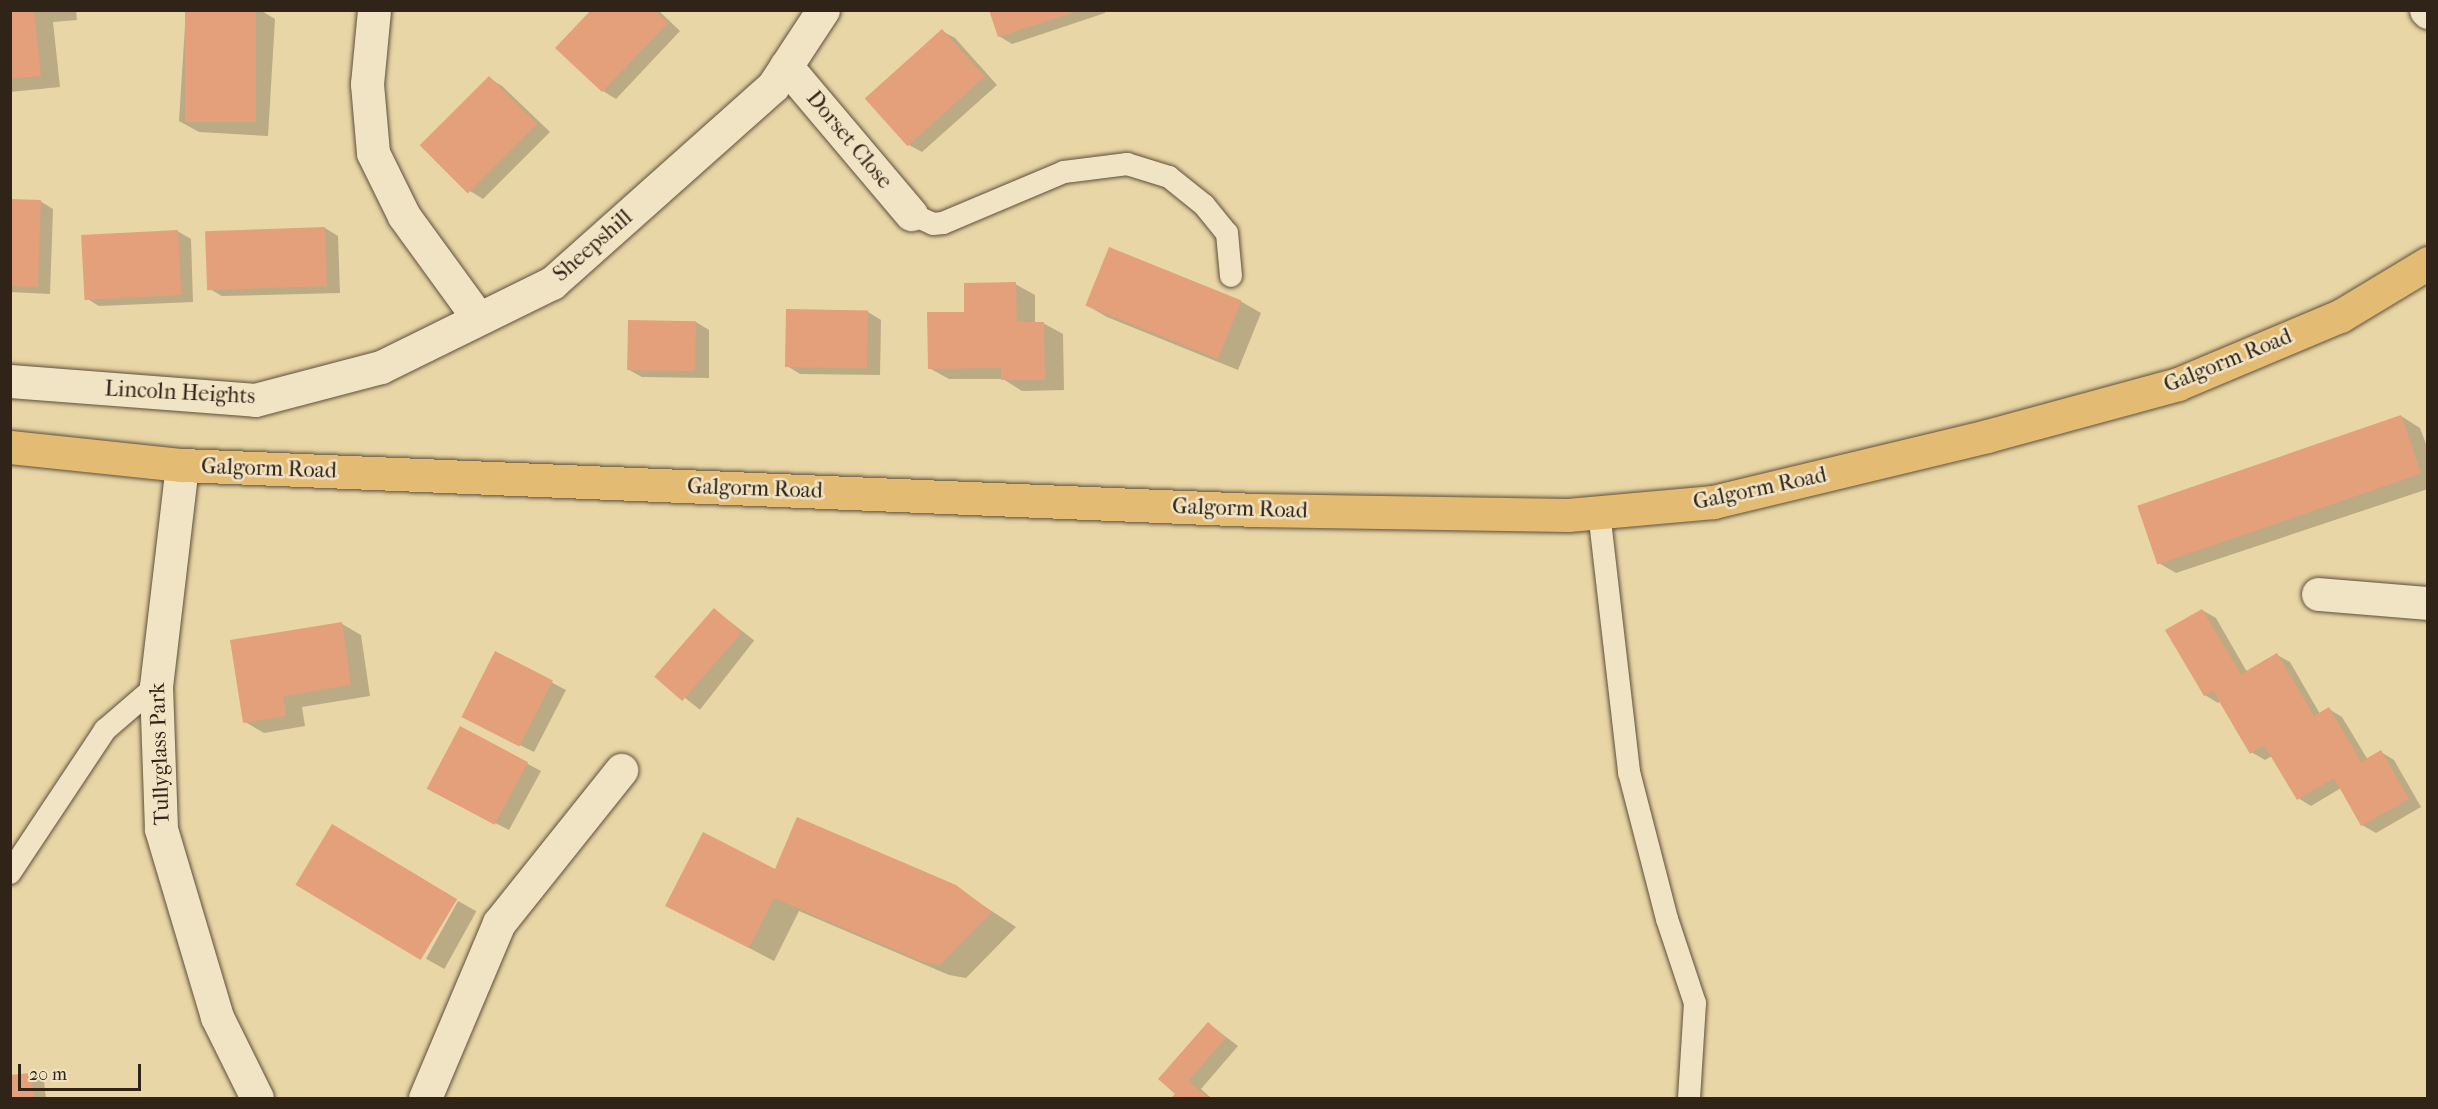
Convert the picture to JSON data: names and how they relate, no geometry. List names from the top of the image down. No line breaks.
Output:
{"streets":{"main road":["Galgorm Road"],"street":["Dorset Close","Sheepshill","Lincoln Heights","Tullyglass Park"]},"crossings":[["Dorset Close","Sheepshill"],["Sheepshill","Lincoln Heights"],["Galgorm Road","Tullyglass Park"]],"scale_bar":"20 m"}
